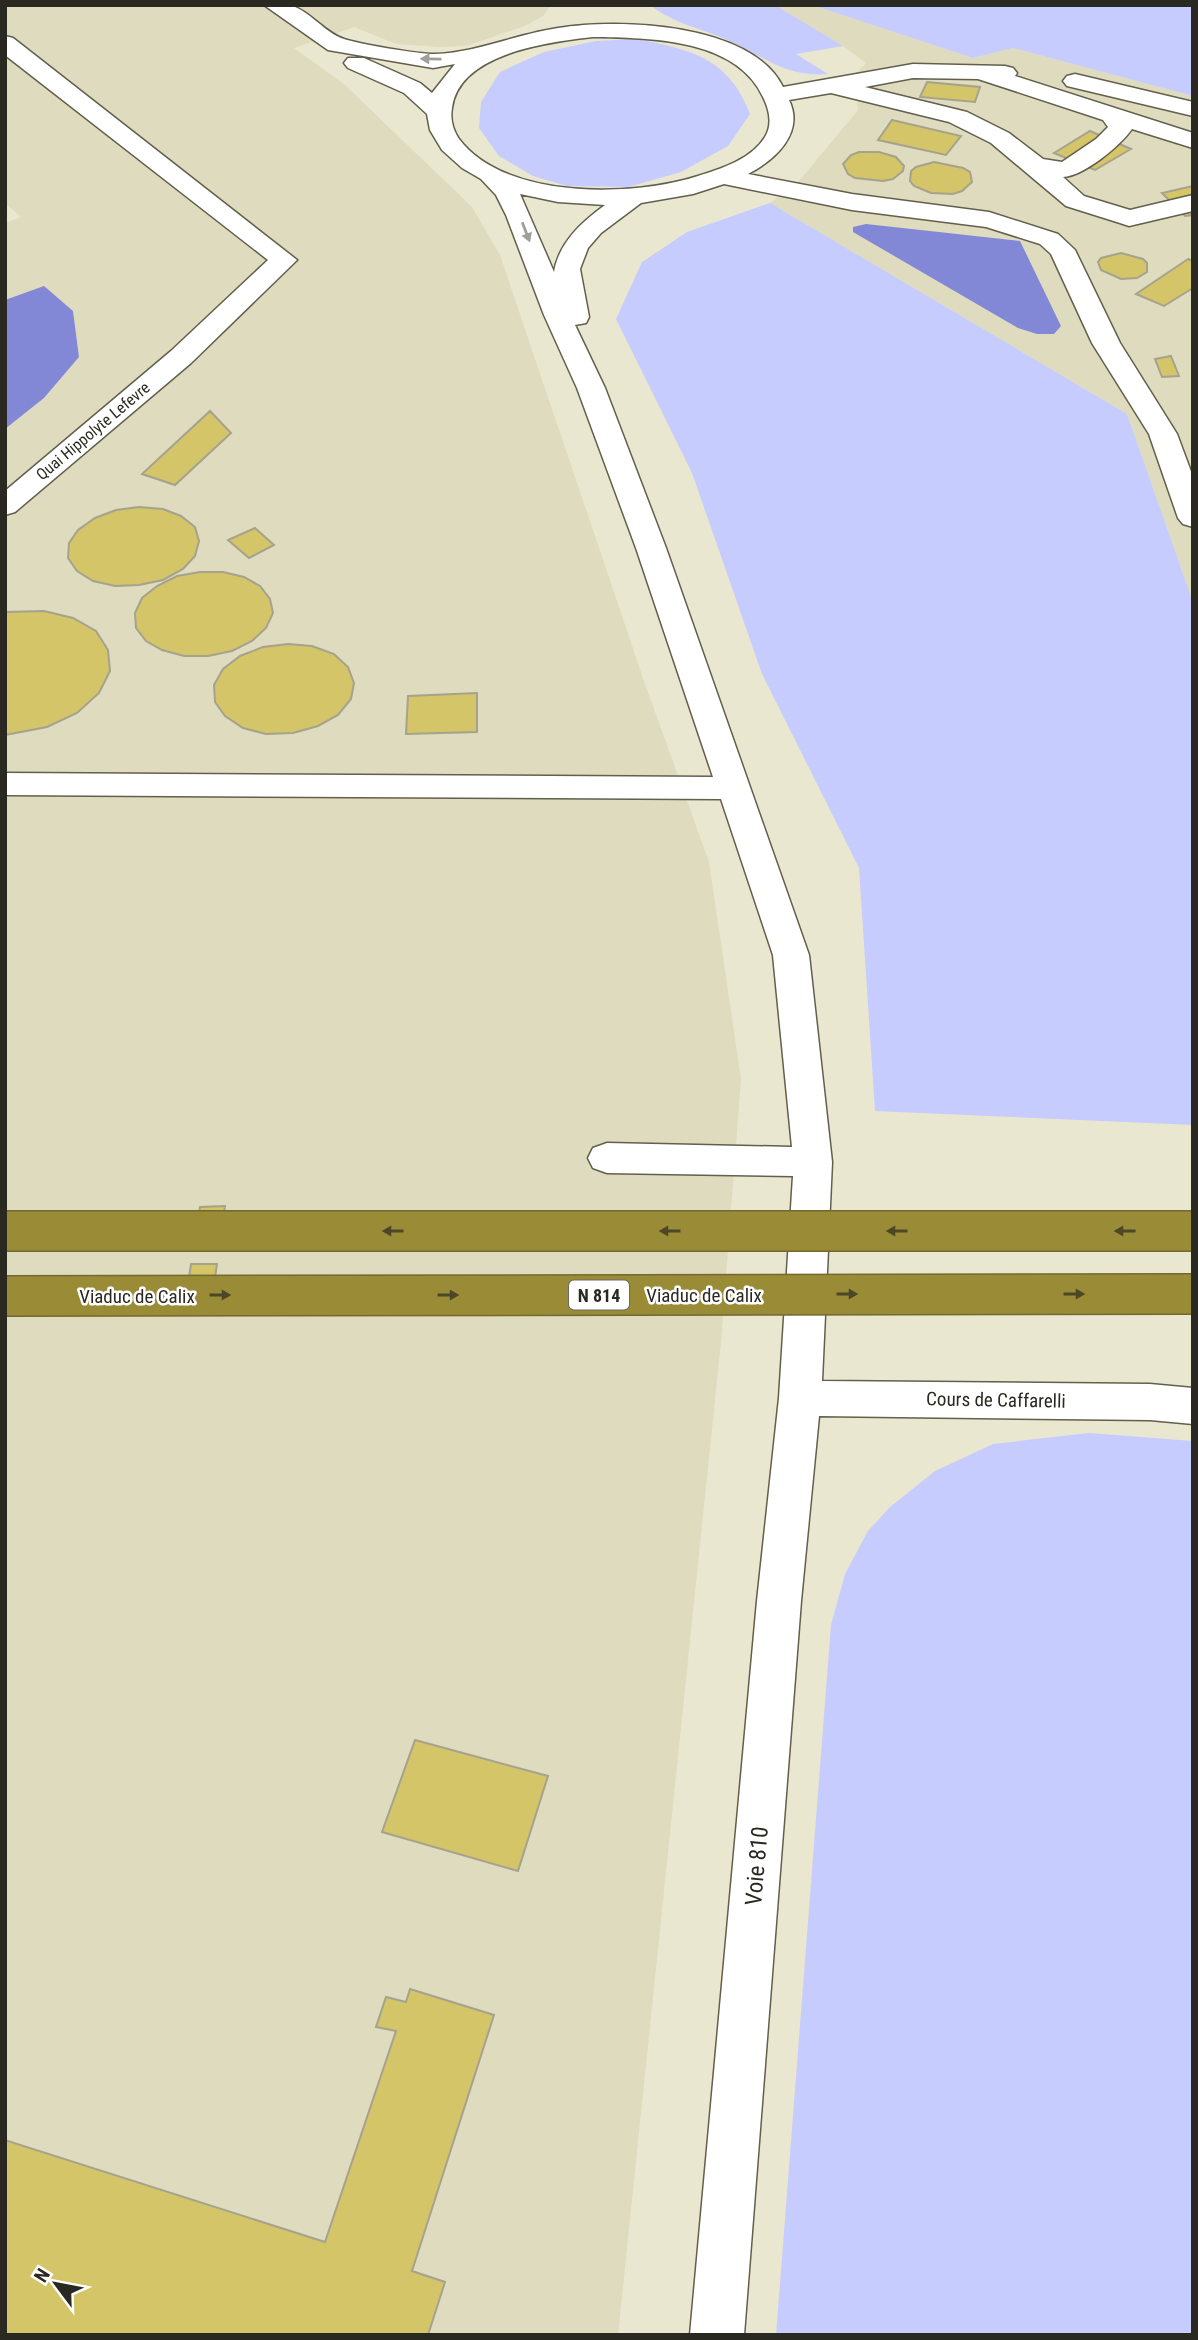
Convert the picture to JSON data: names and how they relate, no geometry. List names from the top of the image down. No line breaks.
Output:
{"streets":{"highway":["N 814","Viaduc de Calix"],"street":["Quai Hippolyte Lefevre","Cours de Caffarelli","Voie 810"]},"crossings":[["Cours de Caffarelli","Voie 810"]],"north":"top left"}
